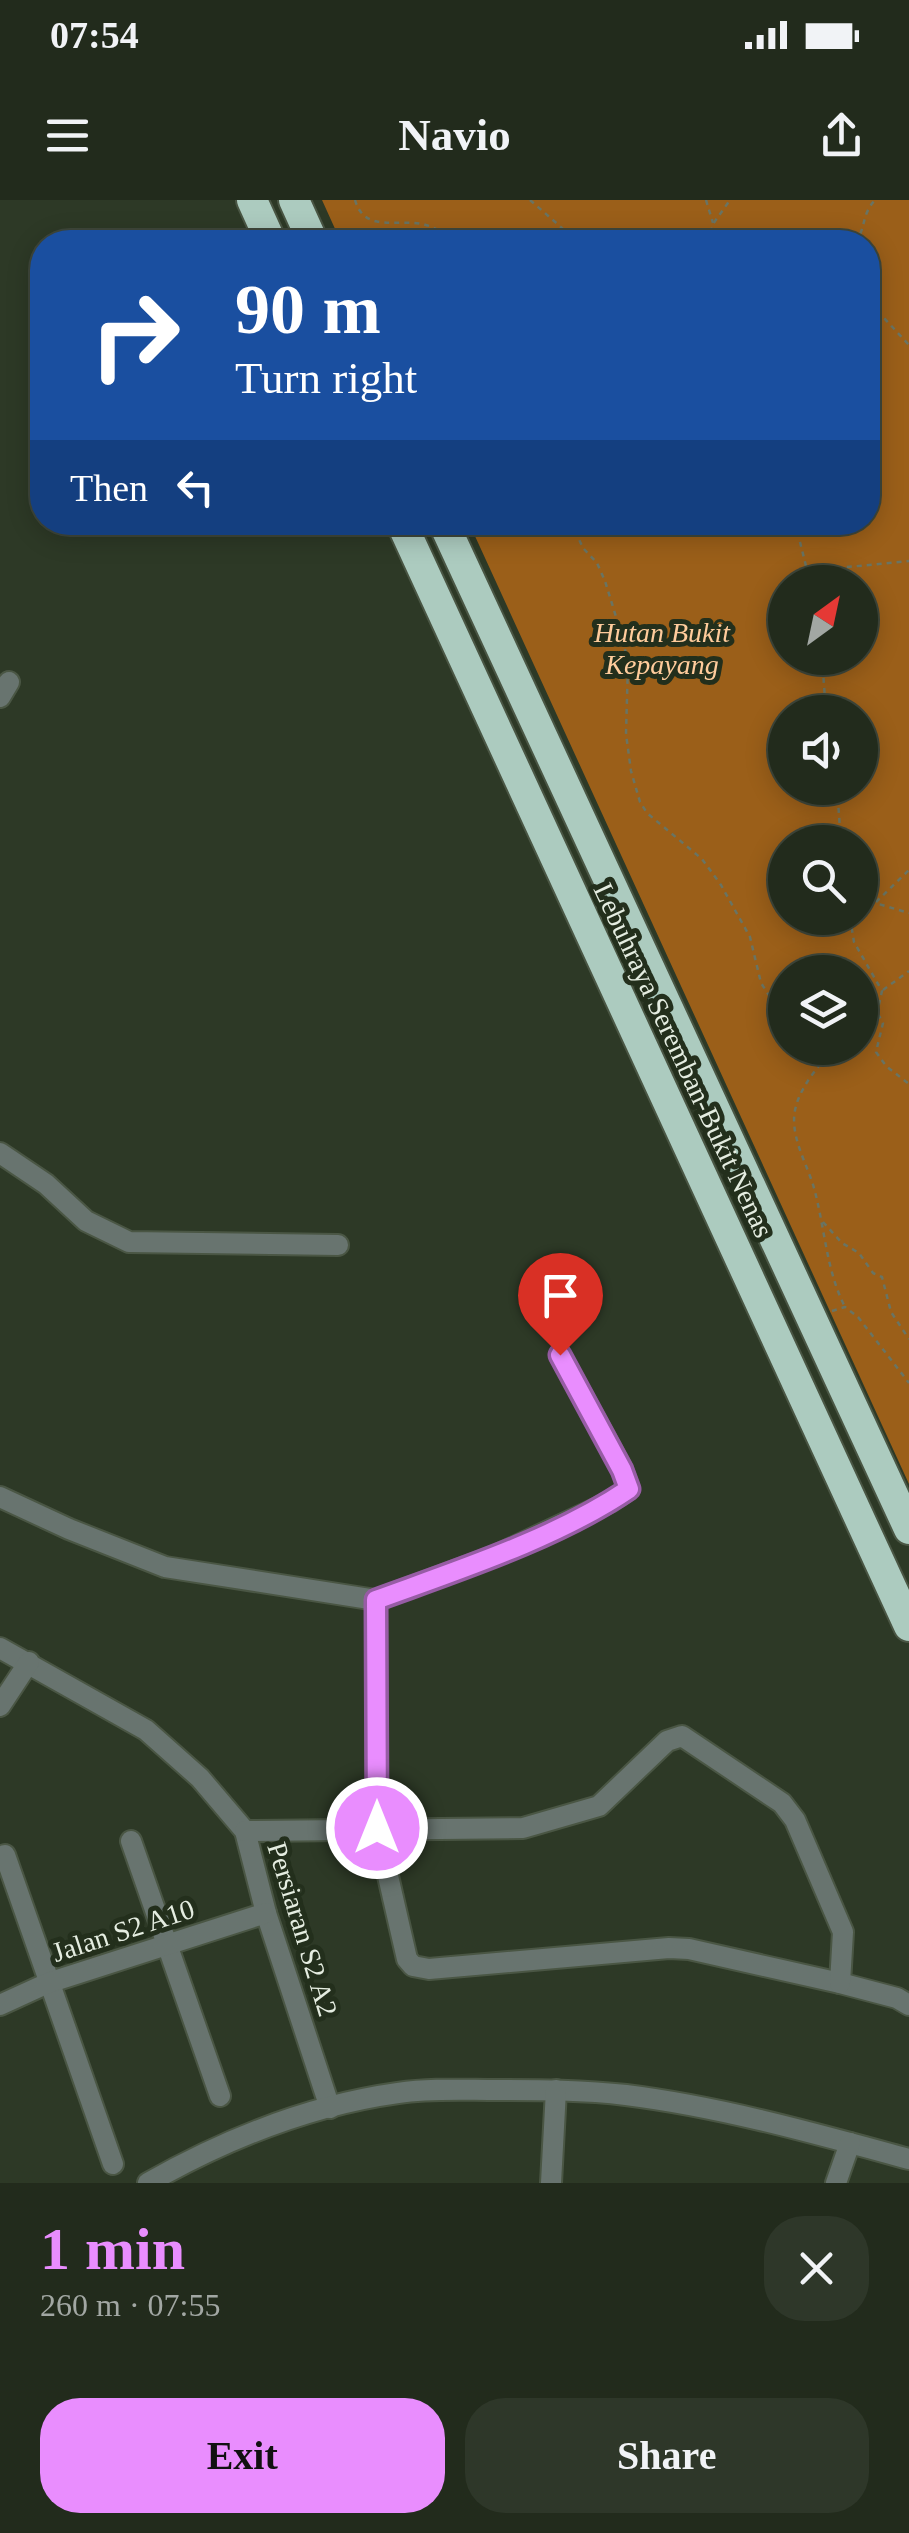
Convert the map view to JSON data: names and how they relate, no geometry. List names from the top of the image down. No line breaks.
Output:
{"streets":{"highway":["Lebuhraya Seremban-Bukit Nenas"],"street":["Persiaran S2 A2","Jalan S2 A10"]},"crossings":[["Persiaran S2 A2","Jalan S2 A10"]],"parks":["Hutan Bukit Kepayang"],"north":"top right","page":{"status":"07:54","header":"Navio","turn":["90 m","Turn right"],"then":"Then","heading":["1 min","260 m · 07:55"],"buttons":["Exit","Share"]}}
